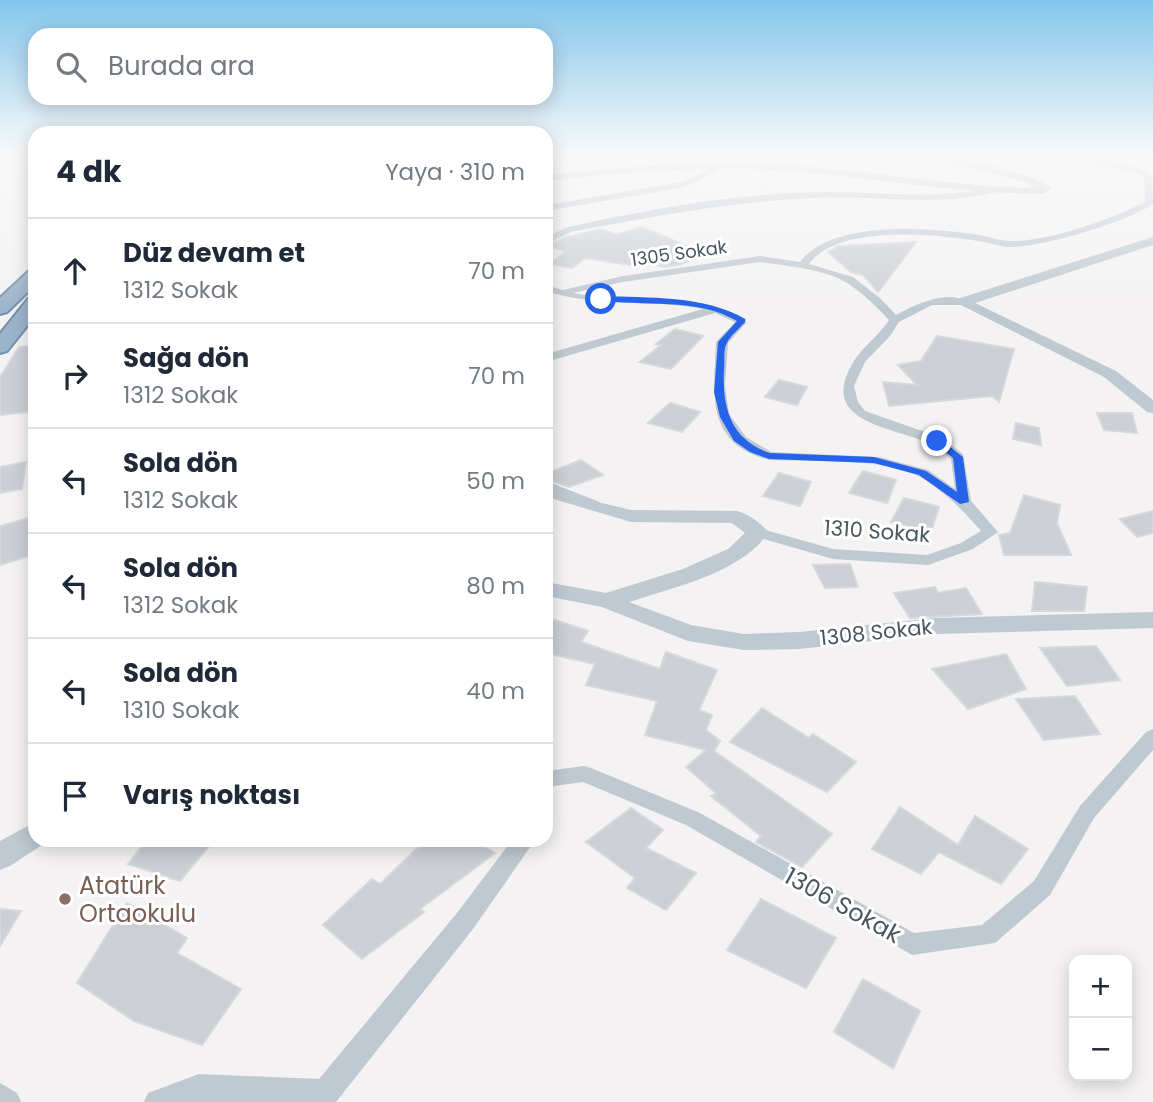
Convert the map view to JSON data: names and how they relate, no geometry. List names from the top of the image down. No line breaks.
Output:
{"streets":{"street":["1305 Sokak","1310 Sokak","1308 Sokak","1306 Sokak"]},"places":["Atatürk Ortaokulu"],"page":{"search":"Burada ara","heading":["4 dk","Yaya · 310 m"],"list":[["Düz devam et","1312 Sokak","70 m"],["Sağa dön","1312 Sokak","70 m"],["Sola dön","1312 Sokak","50 m"],["Sola dön","1312 Sokak","80 m"],["Sola dön","1310 Sokak","40 m"],"Varış noktası"],"map_buttons":["+","−"]}}
